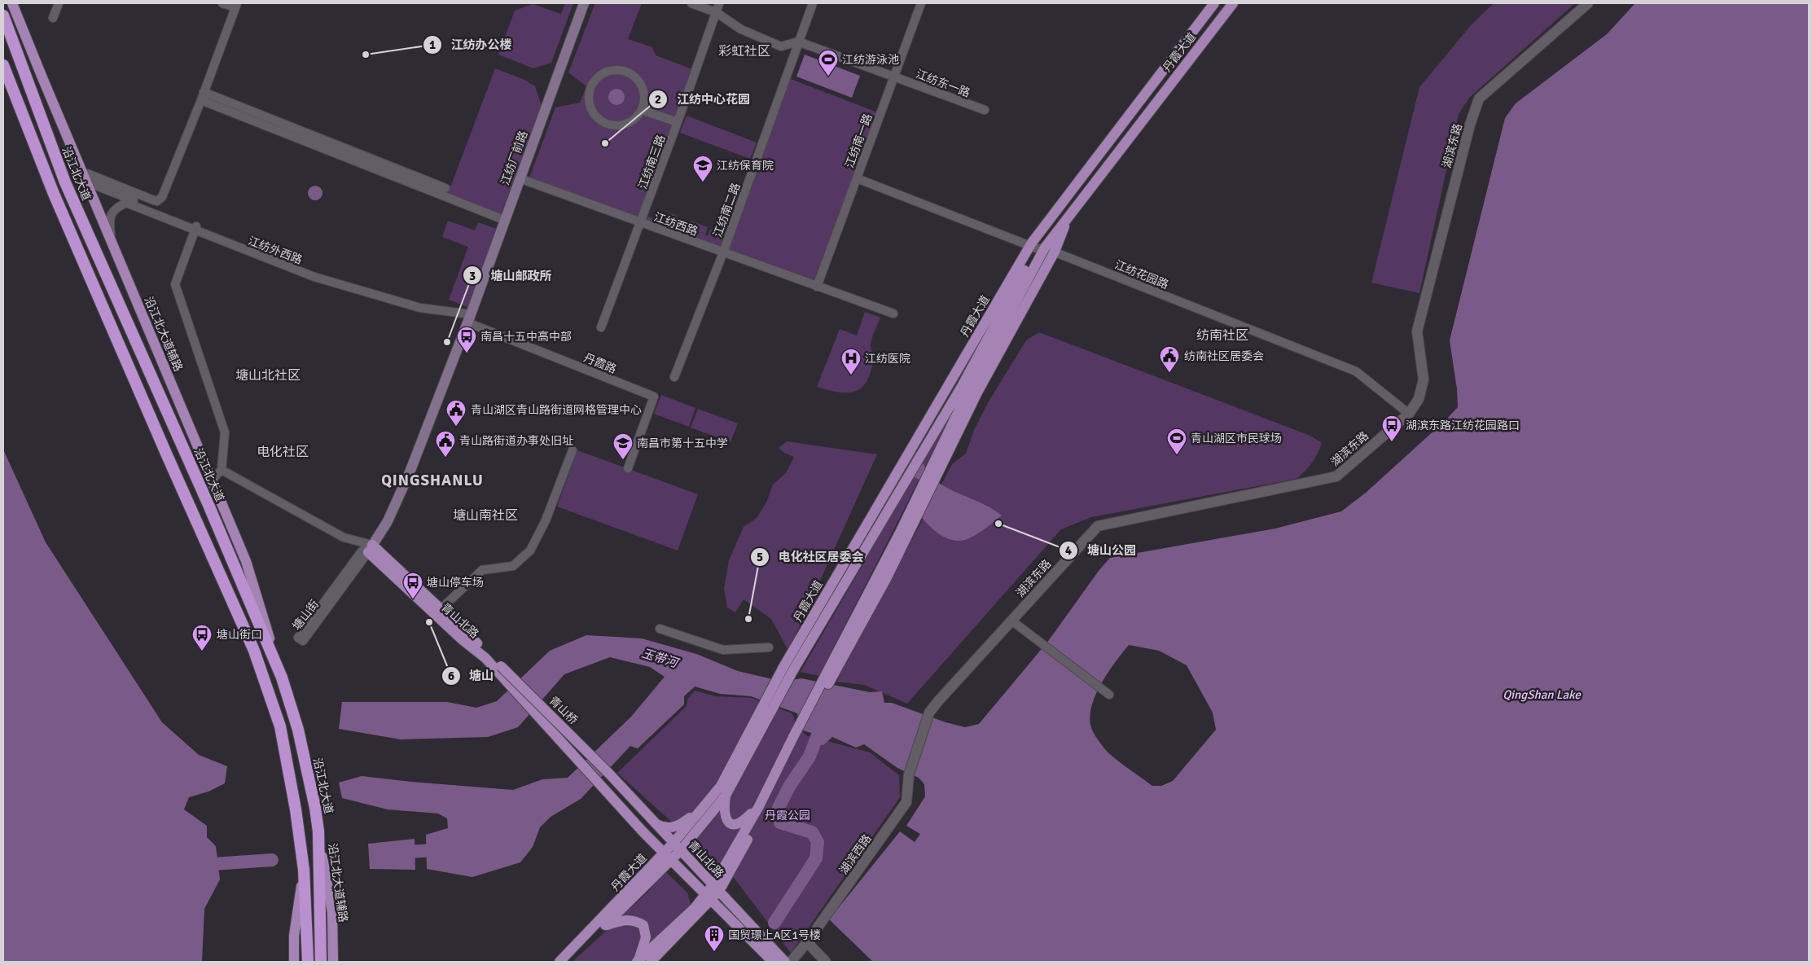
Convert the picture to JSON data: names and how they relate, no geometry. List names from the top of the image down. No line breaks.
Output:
{"streets":{"highway":["沿江北大道"],"main road":["丹霞大道","江纺厂前路","沿江北大道辅路","塘山街","青山北路","青山桥"],"street":["江纺东一路","江纺南一路","湖滨东路","江纺南三路","江纺南二路","江纺西路","江纺外西路","江纺花园路","丹霞路","湖滨西路"]},"crossings":[["丹霞大道","江纺花园路"],["丹霞大道","青山北路"],["江纺东一路","江纺南一路"],["江纺东一路","江纺南二路"],["江纺南一路","江纺西路"],["江纺南一路","江纺花园路"],["湖滨东路","江纺花园路"],["湖滨东路","湖滨西路"],["江纺厂前路","江纺西路"],["江纺厂前路","江纺外西路"],["江纺厂前路","丹霞路"],["江纺厂前路","塘山街"],["江纺南三路","江纺西路"],["沿江北大道","沿江北大道辅路"],["江纺南二路","江纺西路"],["江纺外西路","沿江北大道辅路"],["江纺外西路","丹霞路"],["江纺外西路","塘山街"],["丹霞路","塘山街"],["塘山街","青山北路"],["青山北路","青山桥"]],"districts":["彩虹社区","纺南社区","塘山北社区","电化社区","QINGSHANLU","塘山南社区"],"water":["玉带河","QingShan Lake"],"parks":["丹霞公园"],"places":{"other":["江纺办公楼","江纺中心花园","塘山邮政所","塘山公园","电化社区居委会","塘山"],"sports":["江纺游泳池","青山湖区市民球场"],"school or university":["江纺保育院","南昌市第十五中学"],"bus stop":["南昌十五中高中部","湖滨东路江纺花园路口","塘山停车场","塘山街口"],"public building":["纺南社区居委会","青山湖区青山路街道网格管理中心","青山路街道办事处旧址"],"hospital":["江纺医院"],"building":["国贸璟上A区1号楼"]}}
